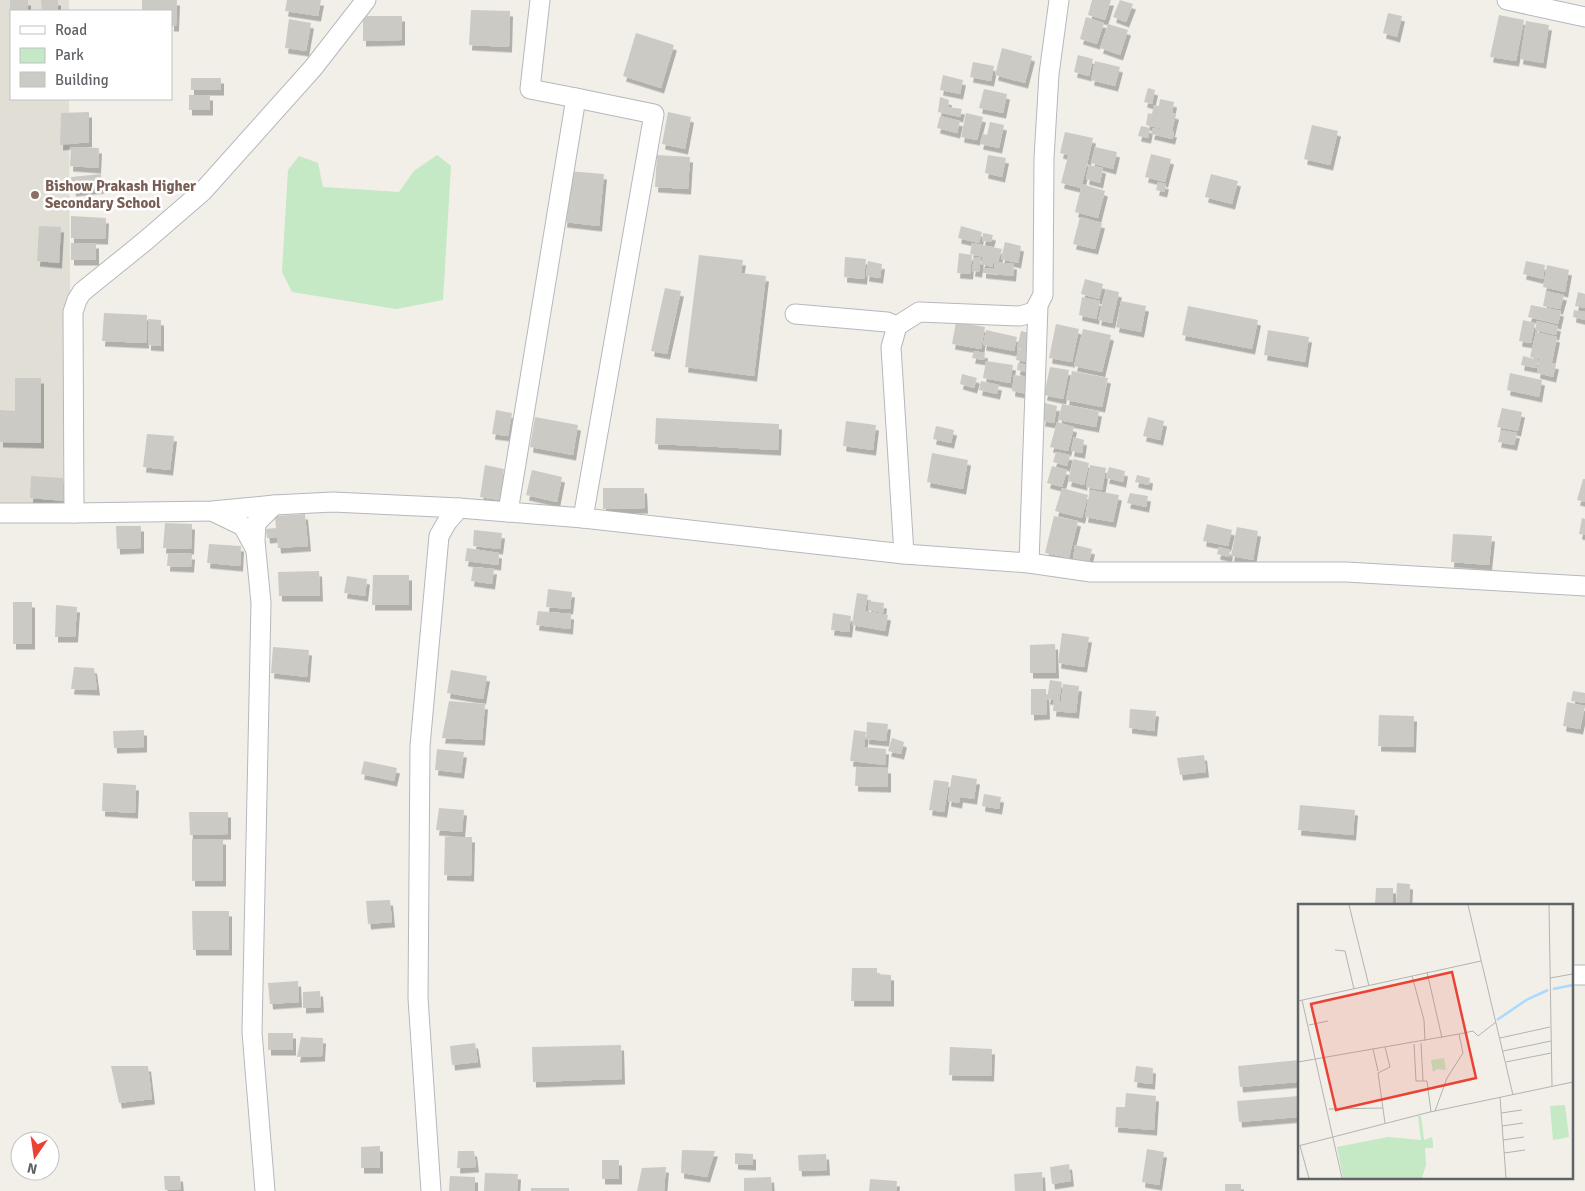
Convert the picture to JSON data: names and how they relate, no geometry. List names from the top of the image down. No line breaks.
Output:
{"places":["Bishow Prakash Higher Secondary School"],"legend":["Road","Park","Building"],"north":"bottom"}
